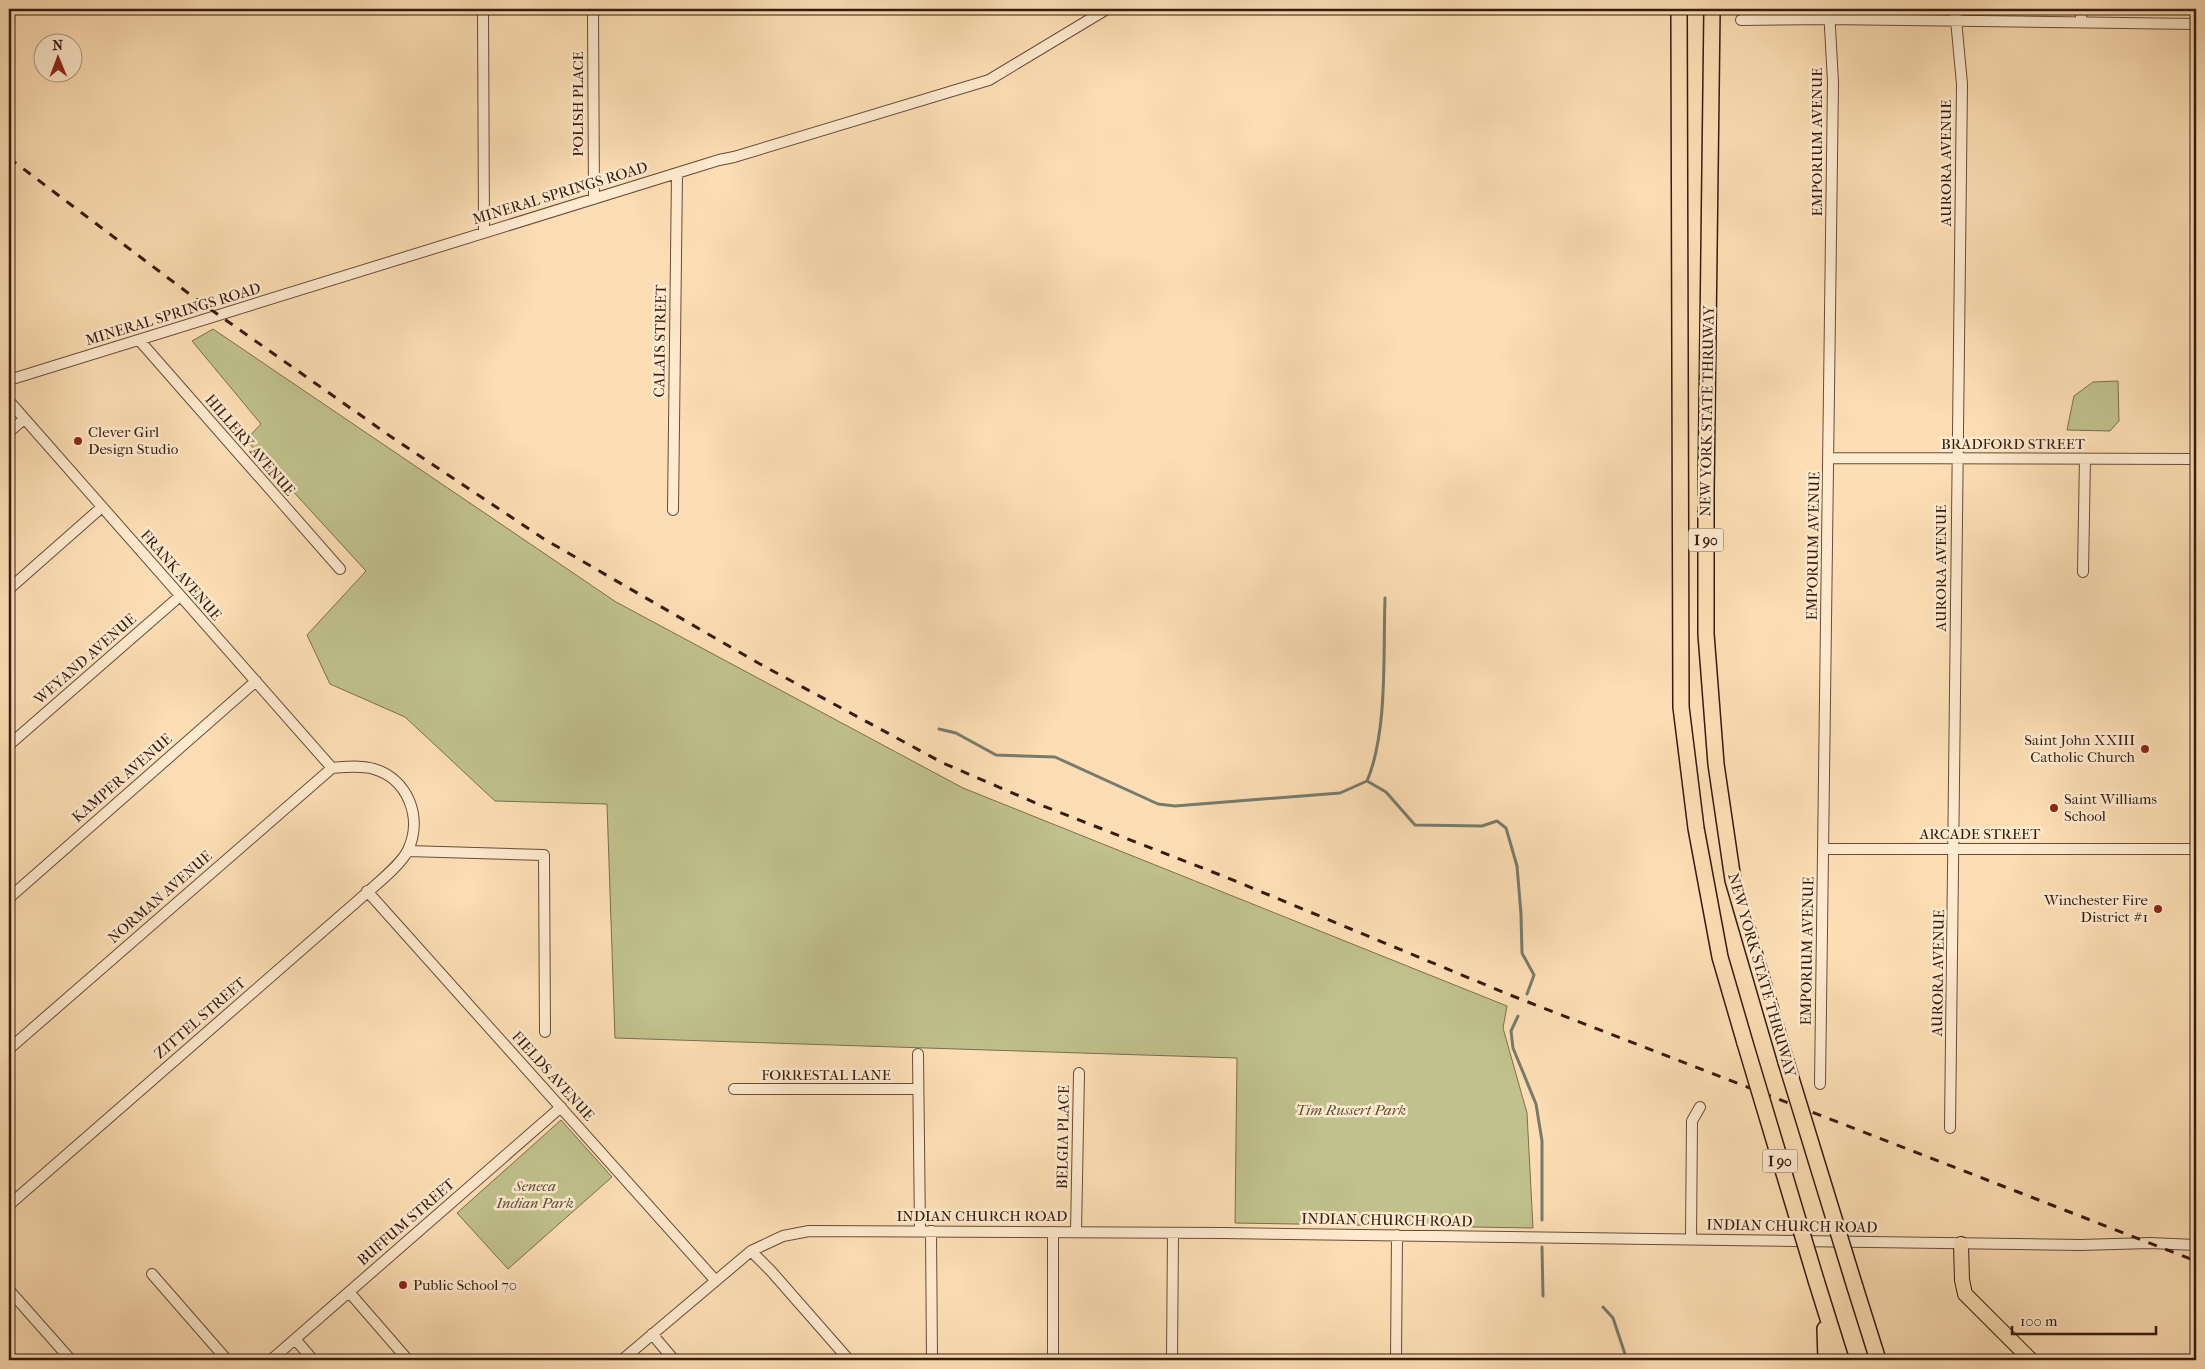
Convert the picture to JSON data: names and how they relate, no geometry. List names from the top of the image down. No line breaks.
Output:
{"streets":{"highway":["NEW YORK STATE THRUWAY","I 90"],"street":["POLISH PLACE","EMPORIUM AVENUE","AURORA AVENUE","MINERAL SPRINGS ROAD","CALAIS STREET","BRADFORD STREET","HILLERY AVENUE","FRANK AVENUE","WEYAND AVENUE","KAMPER AVENUE","ARCADE STREET","NORMAN AVENUE","ZITTEL STREET","FORRESTAL LANE","FIELDS AVENUE","BELGIA PLACE","INDIAN CHURCH ROAD","BUFFUM STREET"]},"crossings":[["POLISH PLACE","MINERAL SPRINGS ROAD"],["EMPORIUM AVENUE","BRADFORD STREET"],["EMPORIUM AVENUE","ARCADE STREET"],["AURORA AVENUE","BRADFORD STREET"],["AURORA AVENUE","ARCADE STREET"],["MINERAL SPRINGS ROAD","CALAIS STREET"],["MINERAL SPRINGS ROAD","HILLERY AVENUE"],["FRANK AVENUE","WEYAND AVENUE"],["FRANK AVENUE","KAMPER AVENUE"],["FRANK AVENUE","NORMAN AVENUE"],["ZITTEL STREET","FIELDS AVENUE"],["FIELDS AVENUE","INDIAN CHURCH ROAD"],["FIELDS AVENUE","BUFFUM STREET"],["BELGIA PLACE","INDIAN CHURCH ROAD"]],"parks":["Tim Russert Park","Seneca Indian Park"],"places":["Clever Girl Design Studio","Saint John XXIII Catholic Church","Saint Williams School","Winchester Fire District #1","Public School 70"],"scale_bar":"100 m","north":"top"}
